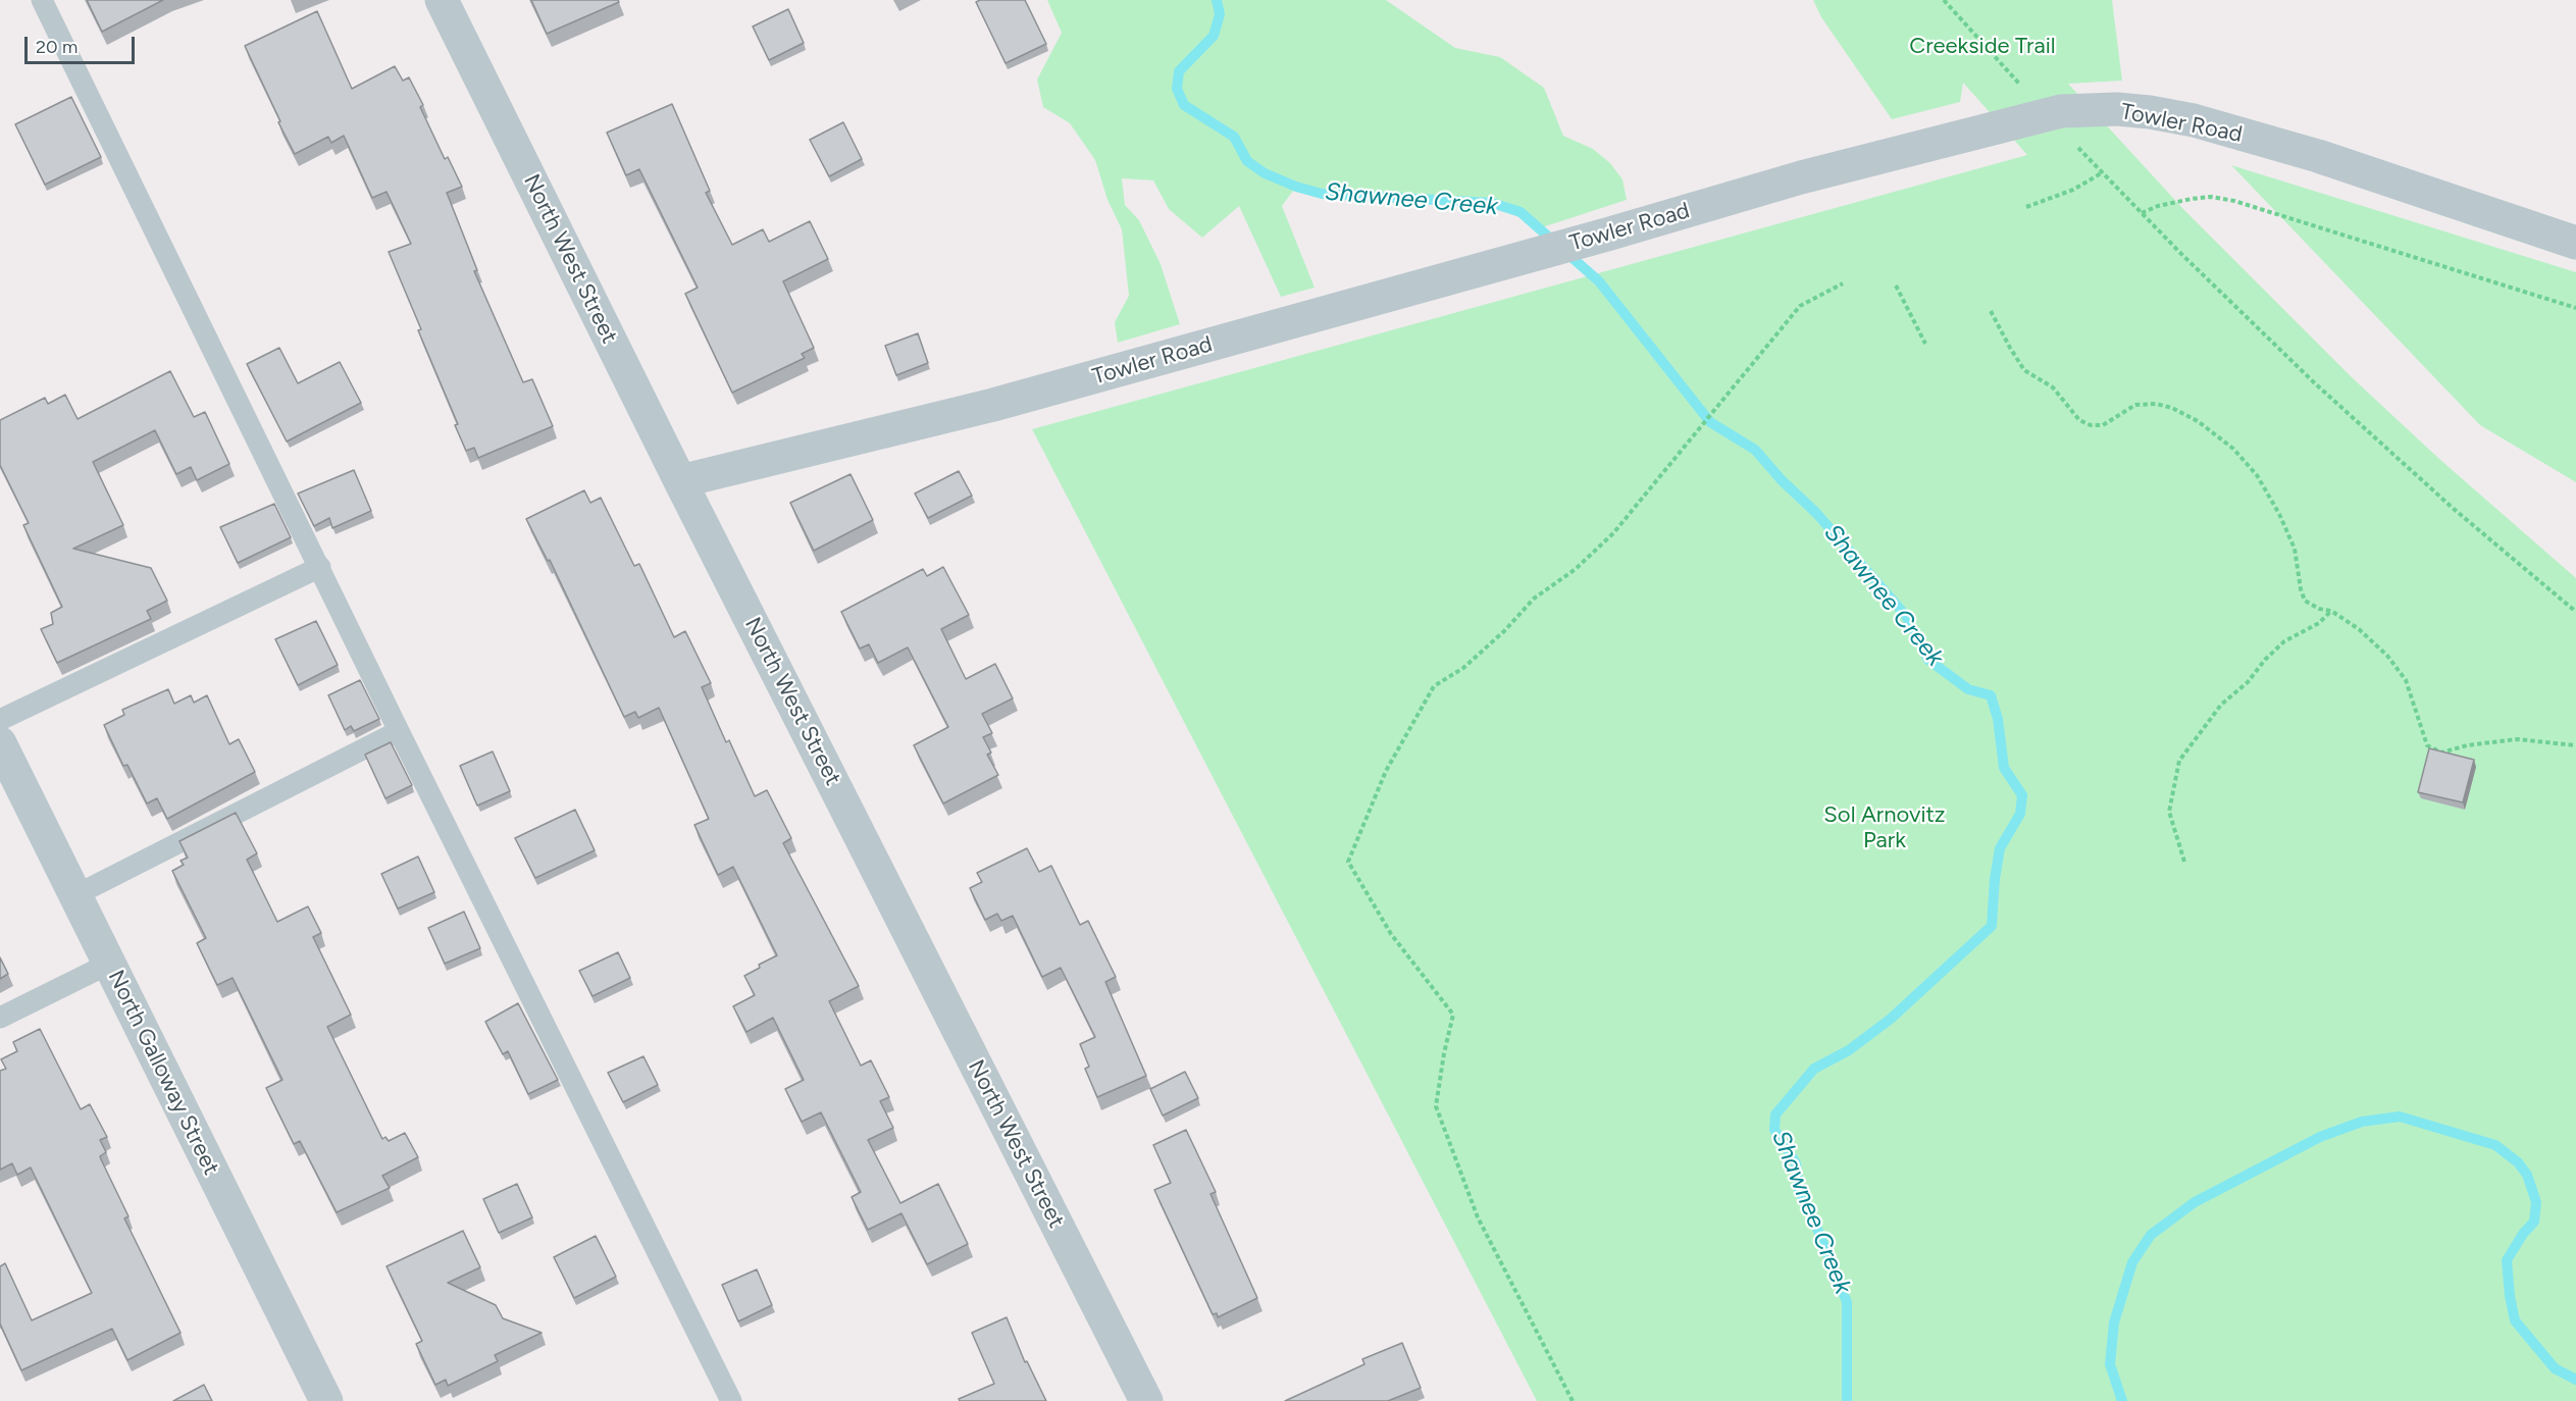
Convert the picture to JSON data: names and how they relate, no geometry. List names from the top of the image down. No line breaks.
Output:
{"streets":{"street":["Towler Road","North West Street","North Galloway Street"]},"crossings":[["Towler Road","North West Street"]],"water":["Shawnee Creek"],"parks":["Creekside Trail","Sol Arnovitz Park"],"scale_bar":"20 m"}
